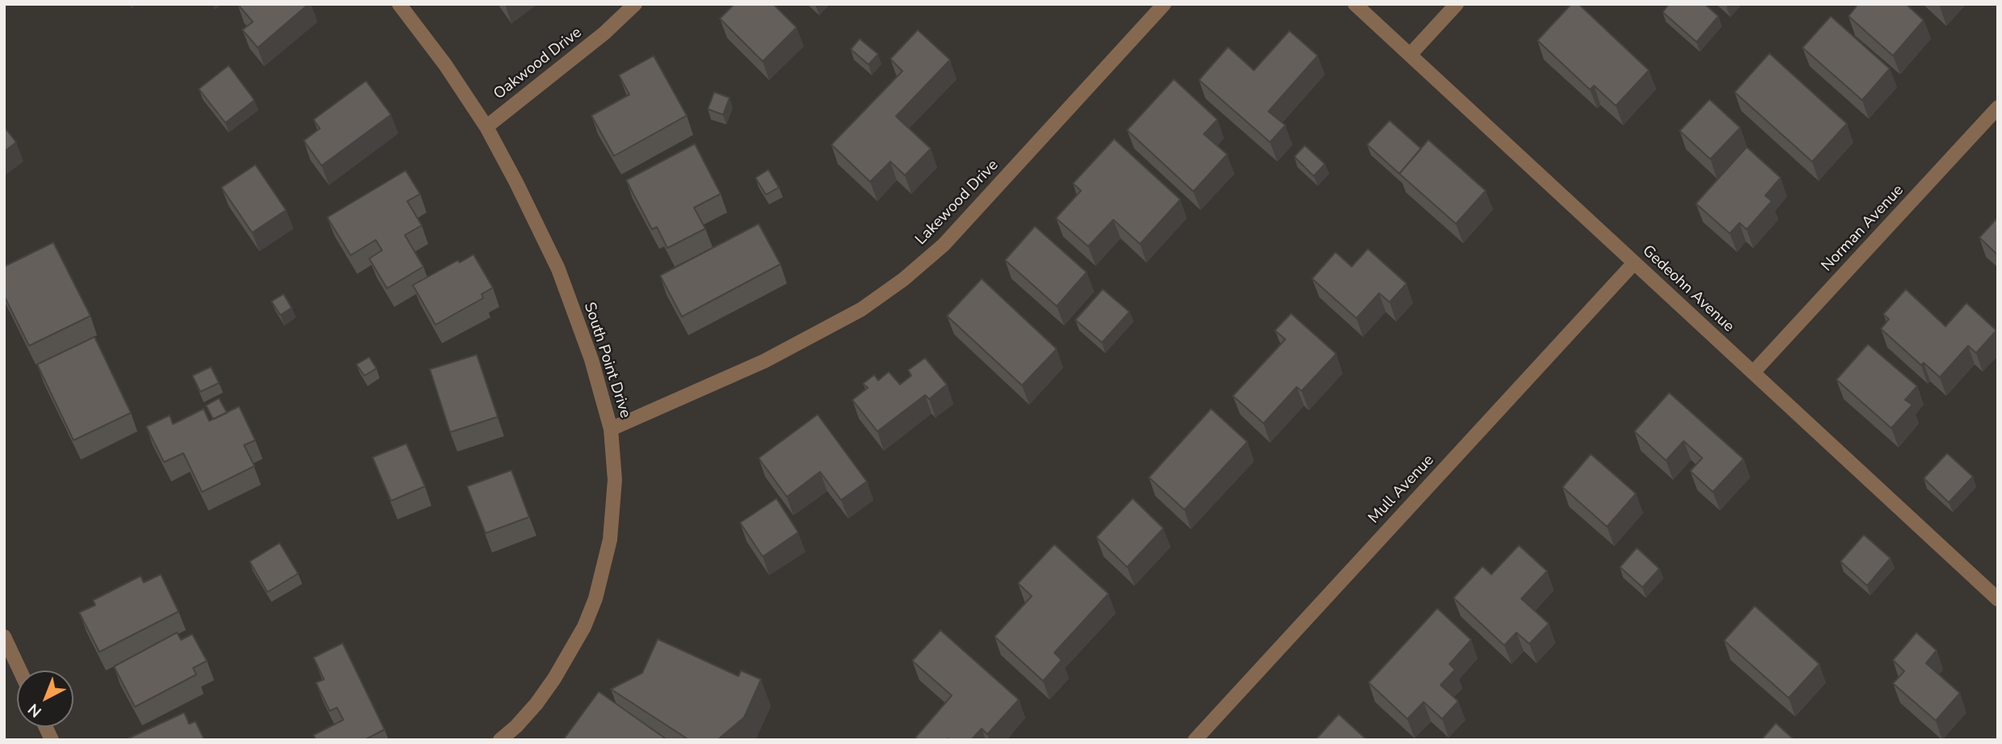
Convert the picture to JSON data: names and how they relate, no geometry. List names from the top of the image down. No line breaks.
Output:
{"streets":{"street":["Oakwood Drive","Lakewood Drive","Norman Avenue","Gedeohn Avenue","South Point Drive","Mull Avenue"]},"crossings":[["Oakwood Drive","South Point Drive"],["Lakewood Drive","South Point Drive"],["Norman Avenue","Gedeohn Avenue"],["Gedeohn Avenue","Mull Avenue"]],"north":"bottom left"}
